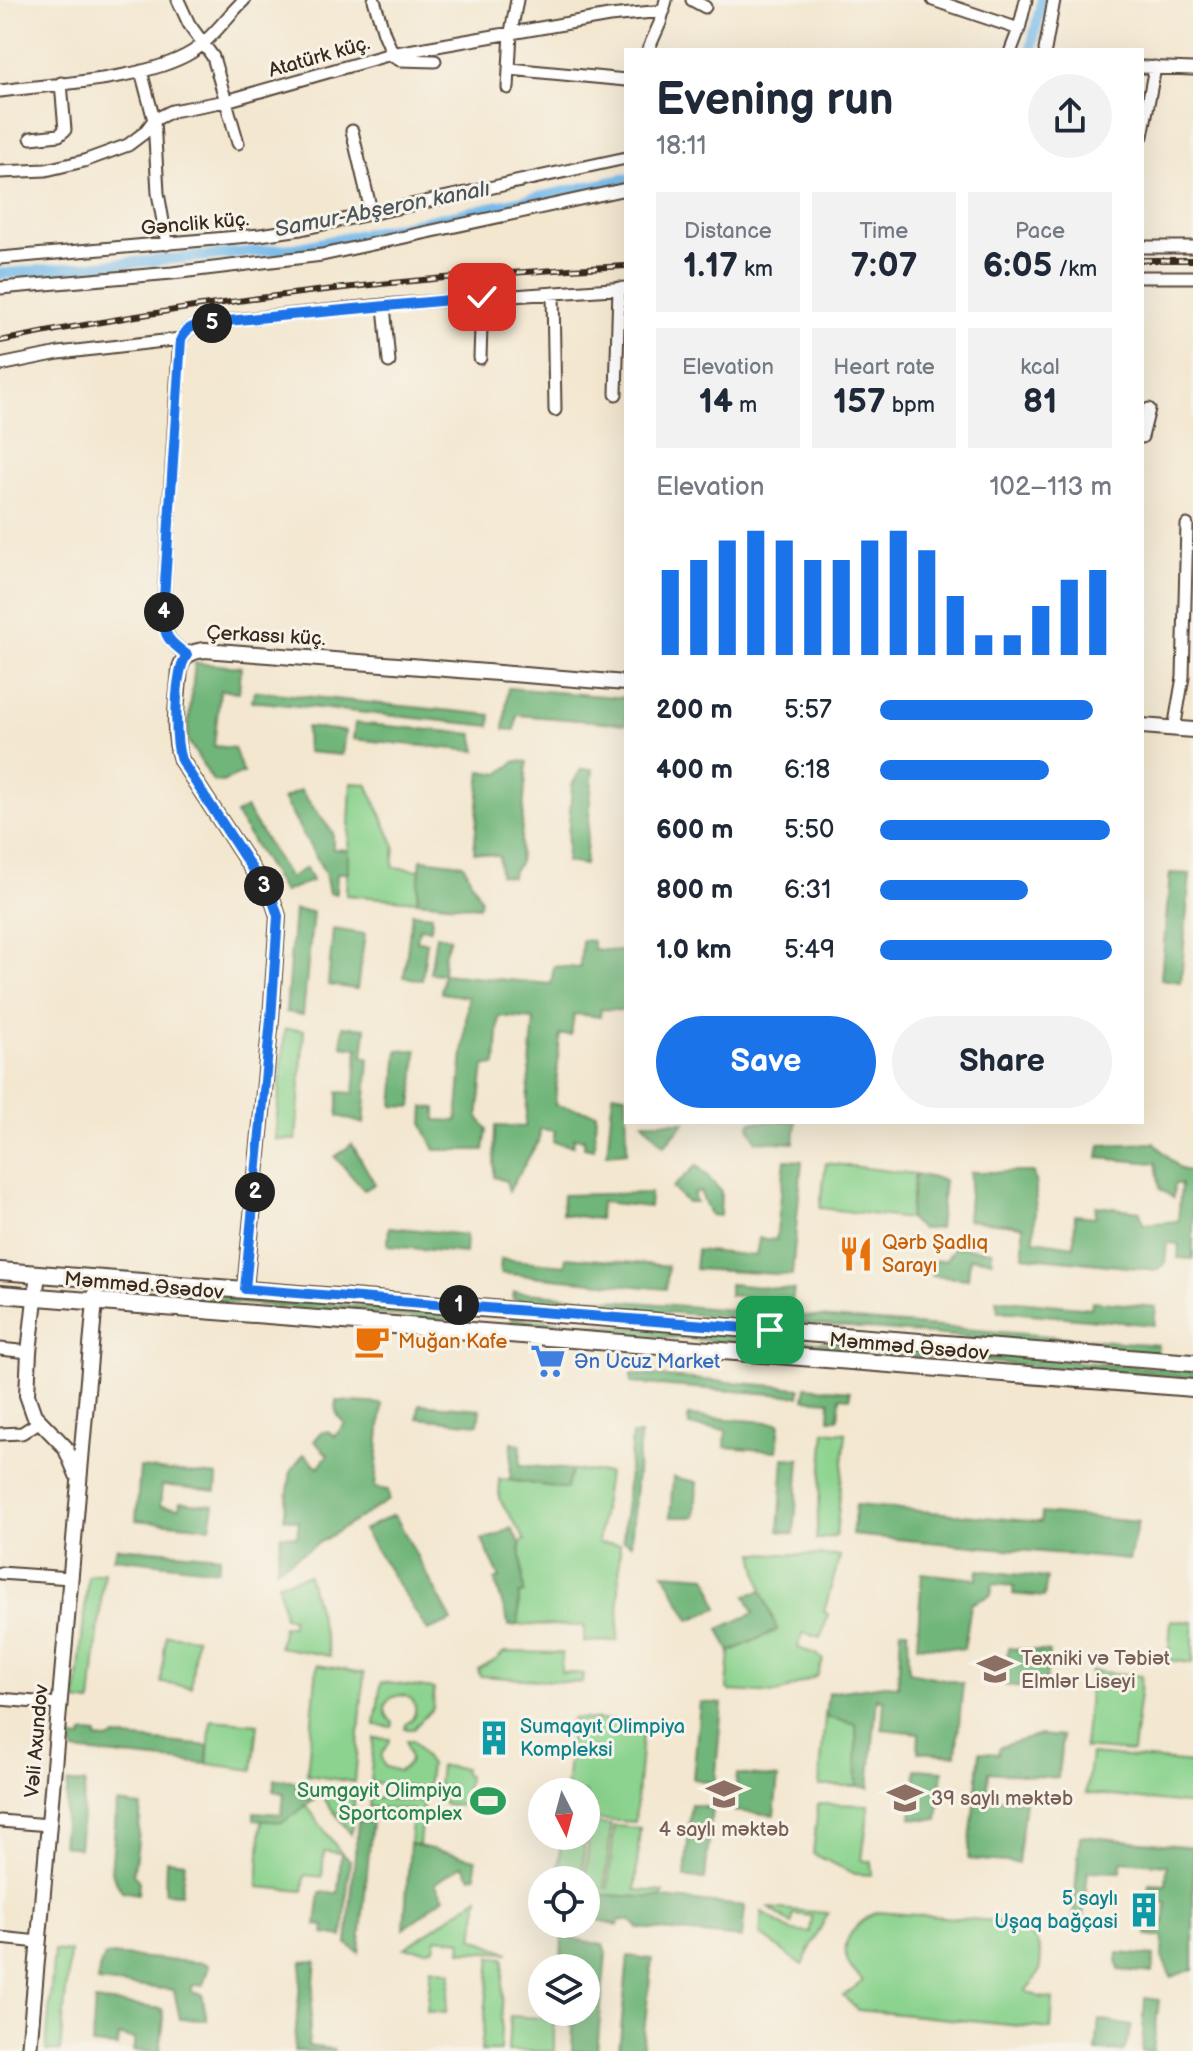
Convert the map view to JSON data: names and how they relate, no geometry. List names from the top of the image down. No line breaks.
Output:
{"streets":{"main road":["Məmməd Əsədov"],"street":["Atatürk küç.","Gənclik küç.","Çerkassı küç.","Vəli Axundov"]},"crossings":[["Çerkassı küç.","Məmməd Əsədov"],["Məmməd Əsədov","Vəli Axundov"]],"water":["Samur-Abşeron kanalı"],"places":{"restaurant":["Qәrb Şadlıq Sarayı"],"cafe":["Muğan Kafe"],"supermarket":["Ən Ucuz Market"],"school or university":["Texniki və Təbiət Elmlər Liseyi","4 saylı məktəb","39 saylı məktəb"],"building":["Sumqayıt Olimpiya Kompleksi","5 saylı Uşaq bağçasi"],"sports":["Sumgayit Olimpiya Sportcomplex"]},"north":"bottom","page":{"heading":["Evening run","18:11"],"stats":[["Distance","1.17 km"],["Time","7:07"],["Pace","6:05 /km"],["Elevation","14 m"],["Heart rate","157 bpm"],["kcal","81"]],"pins":["5","4","3","2","1"],"chart":["Elevation","102–113 m"],"list":[{"name":"200 m","note":"5:57"},{"name":"400 m","note":"6:18"},{"name":"600 m","note":"5:50"},{"name":"800 m","note":"6:31"},{"name":"1.0 km","note":"5:49"}],"buttons":["Save","Share"]}}
